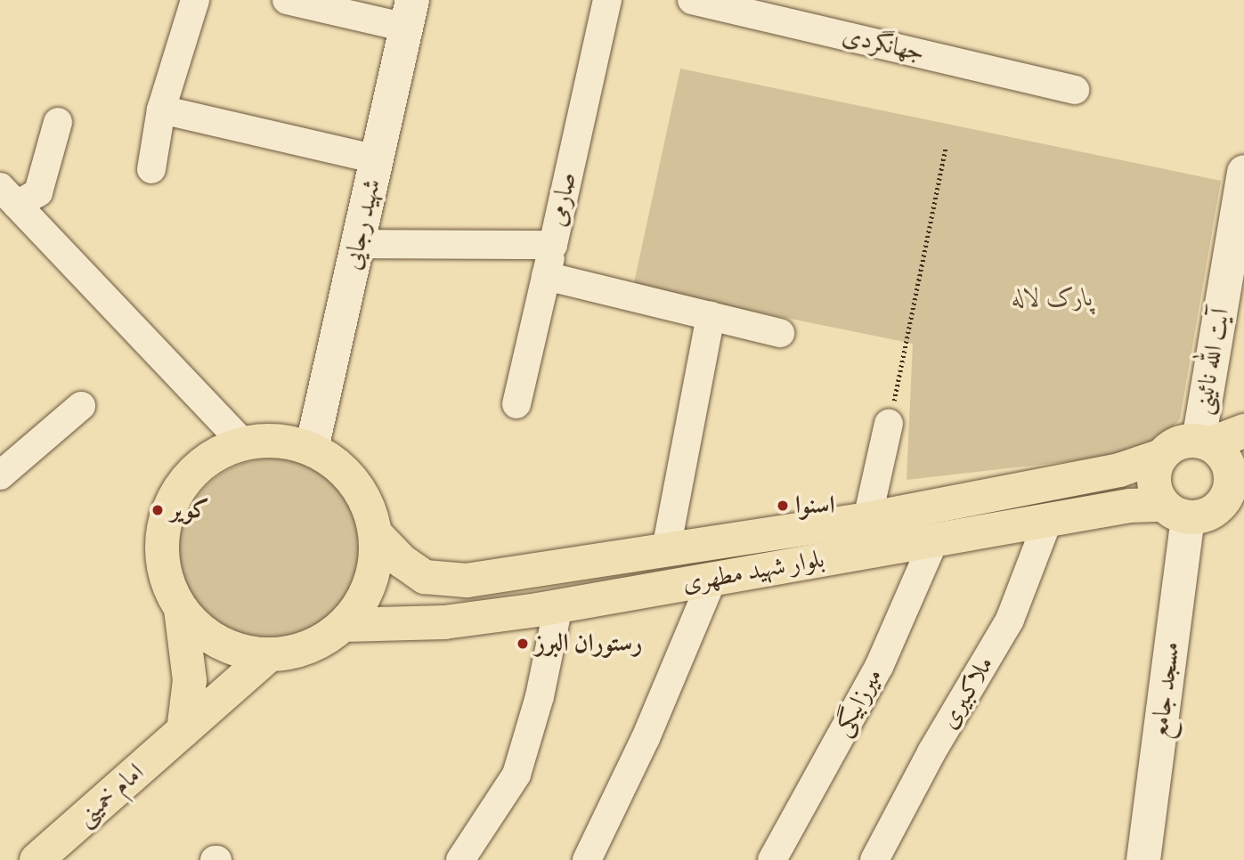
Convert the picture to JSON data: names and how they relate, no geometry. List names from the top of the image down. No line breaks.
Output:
{"streets":{"main road":["بلوار شهید مطهری","امام خمینی"],"street":["جهانگردی","صارمی","شهید رجایی","آیت الله نائینی","مسجد جامع","ملاکبیری","میرزابیگی"]},"crossings":[["صارمی","شهید رجایی"],["شهید رجایی","بلوار شهید مطهری"],["شهید رجایی","امام خمینی"],["آیت الله نائینی","بلوار شهید مطهری"],["آیت الله نائینی","مسجد جامع"],["بلوار شهید مطهری","مسجد جامع"],["بلوار شهید مطهری","ملاکبیری"],["بلوار شهید مطهری","میرزابیگی"],["بلوار شهید مطهری","امام خمینی"]],"parks":["پارک لاله"],"places":["اسنوا","کویر","رستوران البرز"]}
